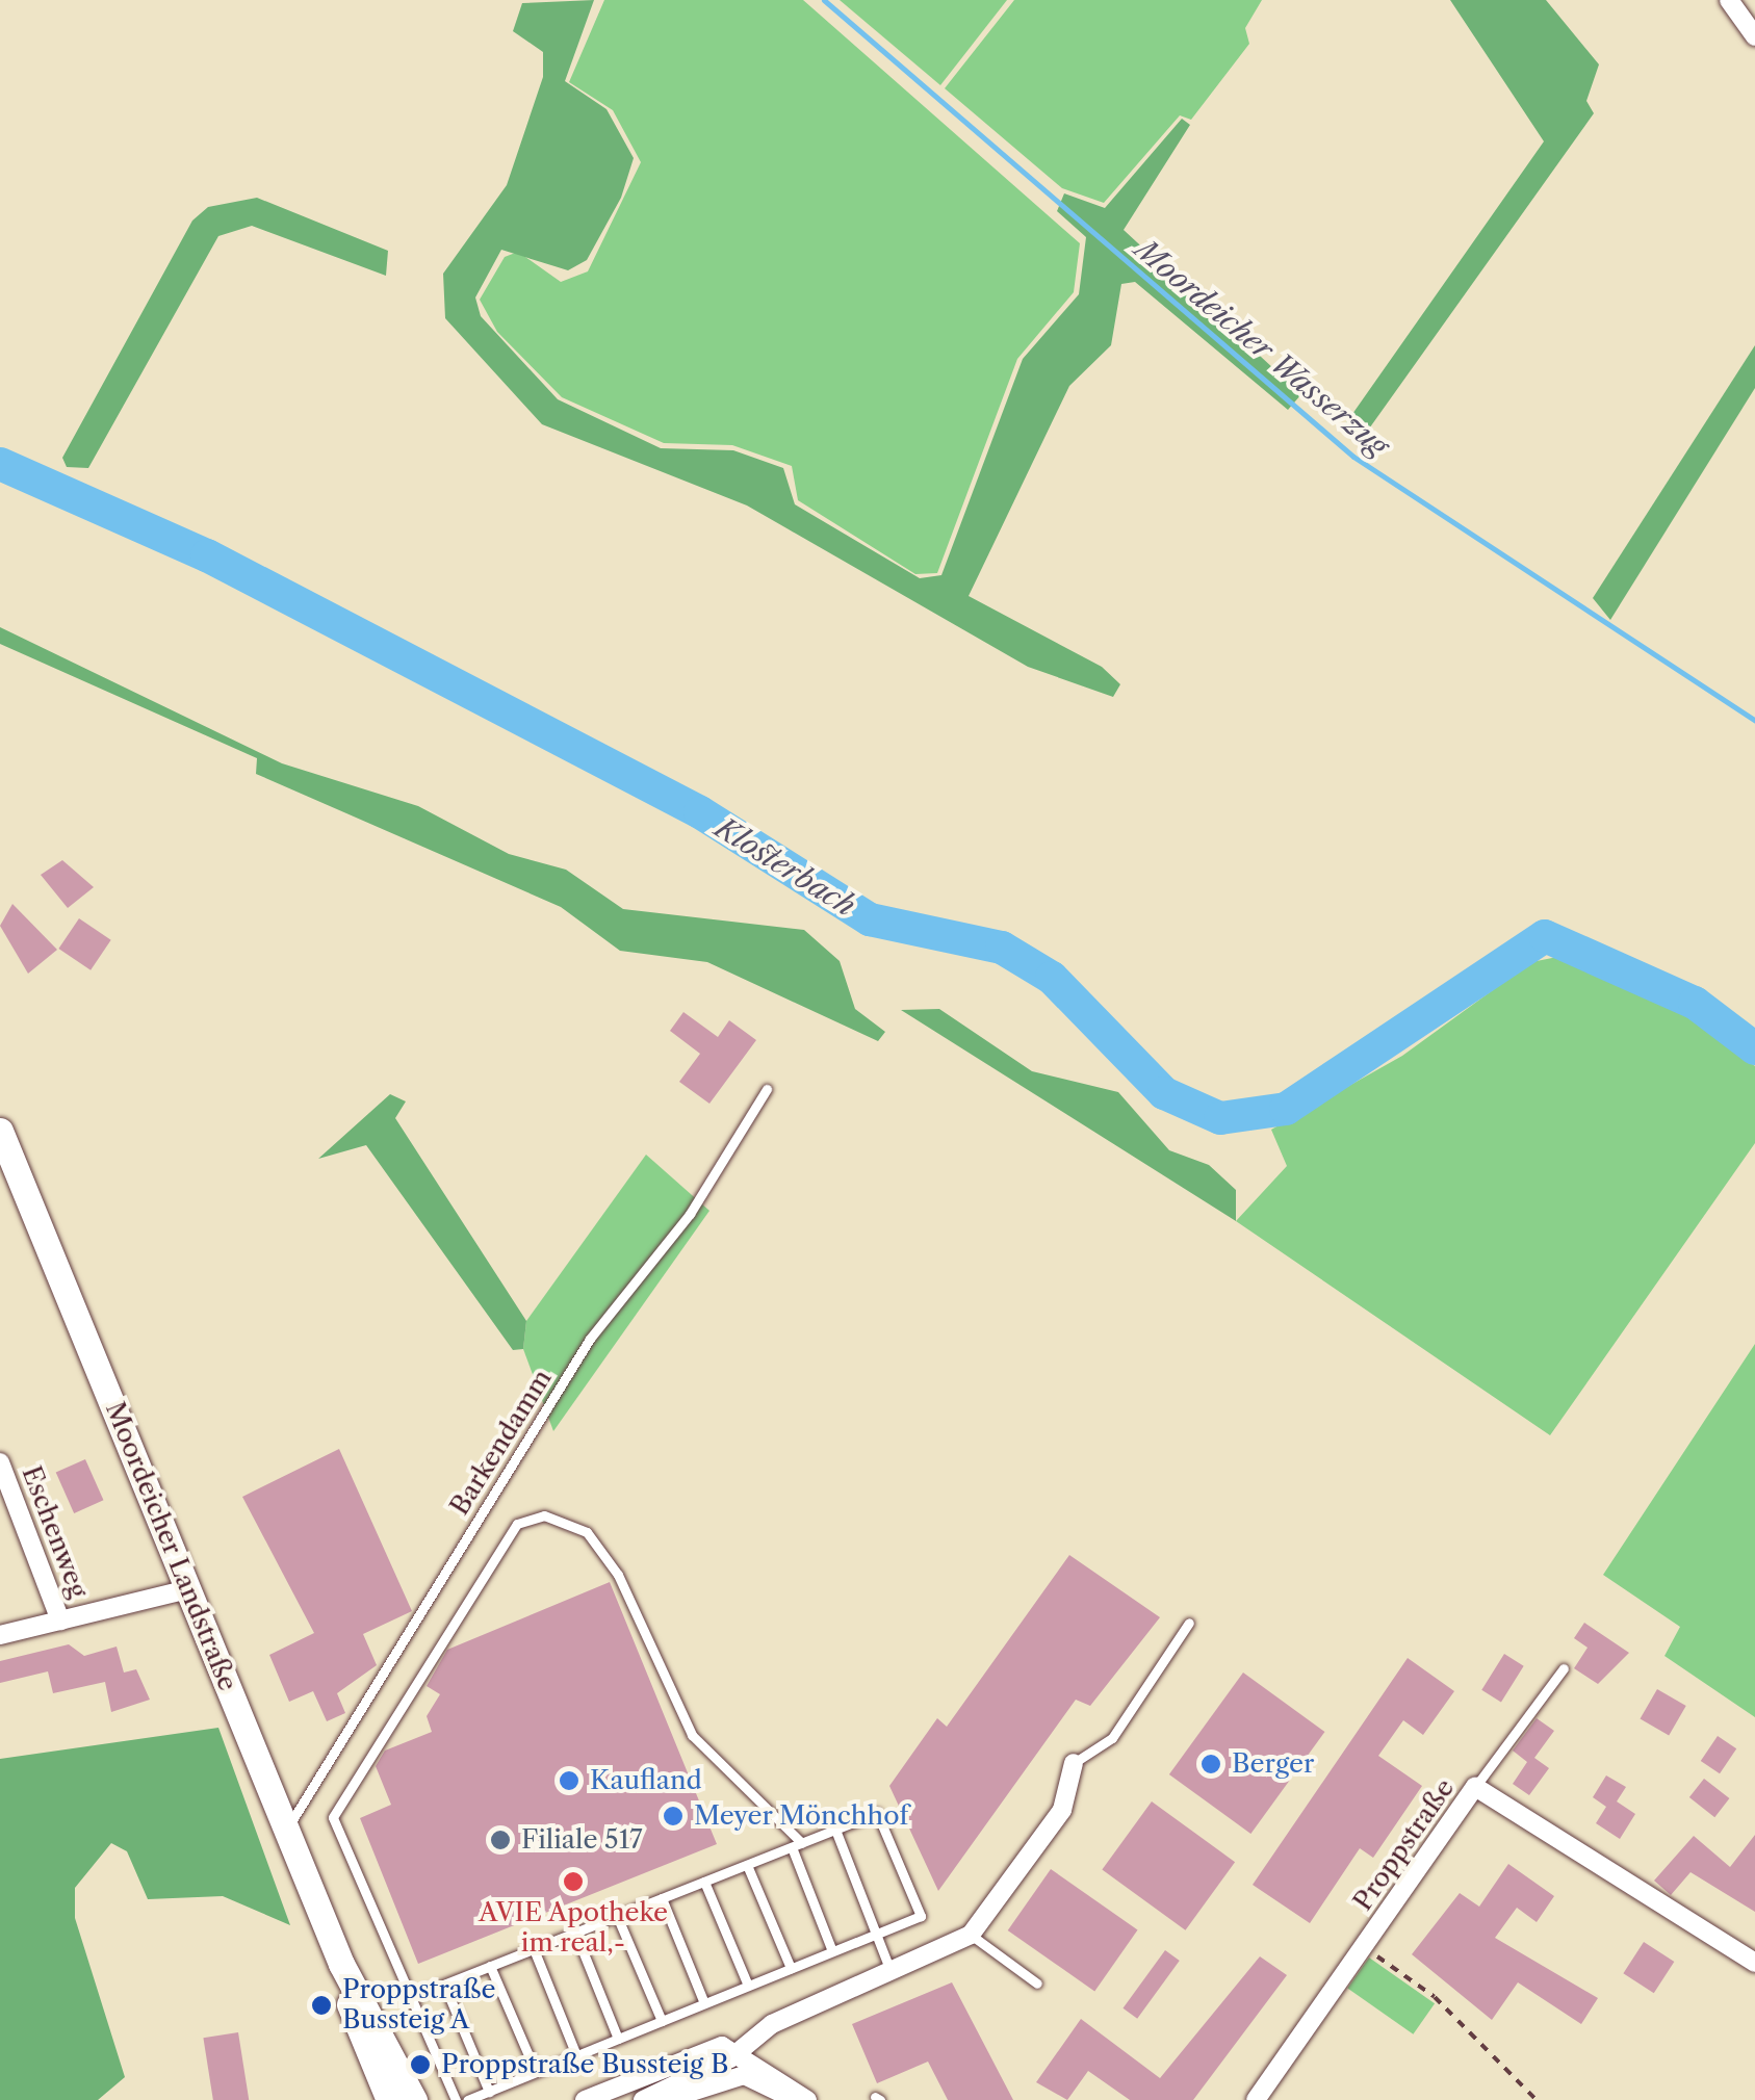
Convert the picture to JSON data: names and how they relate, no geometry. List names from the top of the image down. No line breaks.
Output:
{"streets":{"main road":["Moordeicher Landstraße"],"street":["Eschenweg","Proppstraße"],"lane":["Barkendamm"]},"crossings":[["Barkendamm","Moordeicher Landstraße"],["Eschenweg","Moordeicher Landstraße"]],"water":["Moordeicher Wasserzug","Klosterbach"],"places":["Berger","Kaufland","Meyer Mönchhof","Filiale 517","AVIE Apotheke im real,-","Proppstraße Bussteig A","Proppstraße Bussteig B"]}
